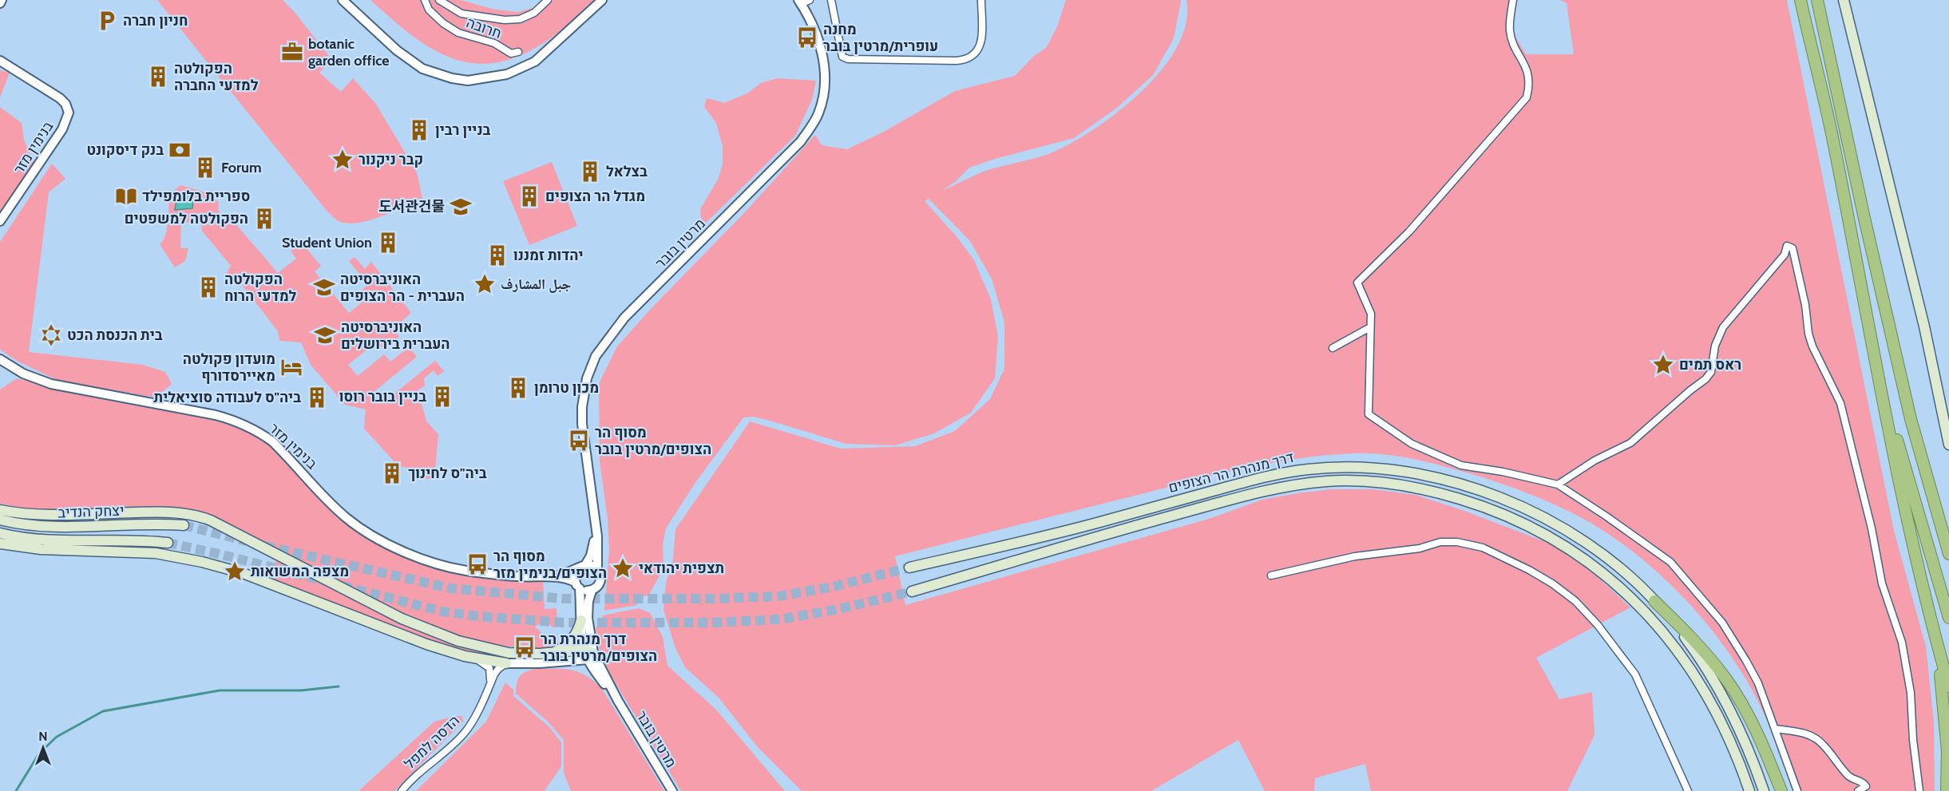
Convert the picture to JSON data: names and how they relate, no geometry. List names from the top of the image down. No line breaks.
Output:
{"streets":{"main road":["דרך מנהרת הר הצופים","יצחק הנדיב"],"street":["חרובה","בנימין מזר","מרטין בובר","הדסה למפל"]},"crossings":[["בנימין מזר","מרטין בובר"]],"places":{"parking":["חניון חברה"],"bus stop":["מחנה עופרית/מרטין בובר","מסוף הר הצופים/מרטין בובר","מסוף הר הצופים/בנימין מזר","דרך מנהרת הר הצופים/מרטין בובר"],"office":["botanic garden office"],"building":["הפקולטה למדעי החברה","בניין רבין","Forum","בצלאל","מגדל הר הצופים","הפקולטה למשפטים","Student Union","יהדות זמננו","הפקולטה למדעי הרוח","מכון טרומן","בניין בובר רוסו","ביה\"ס לעבודה סוציאלית","ביה\"ס לחינוך"],"bank":["בנק דיסקונט"],"place":["קבר ניקנור","جبل المشارف","ראס תמים","תצפית יהודאי","מצפה המשואות"],"library":["ספריית בלומפילד"],"school or university":["도서관건물","האוניברסיטה העברית - הר הצופים","האוניברסיטה העברית בירושלים"],"synagogue":["בית הכנסת הכט"],"hotel":["מועדון פקולטה מאיירסדורף"]},"north":"top"}
